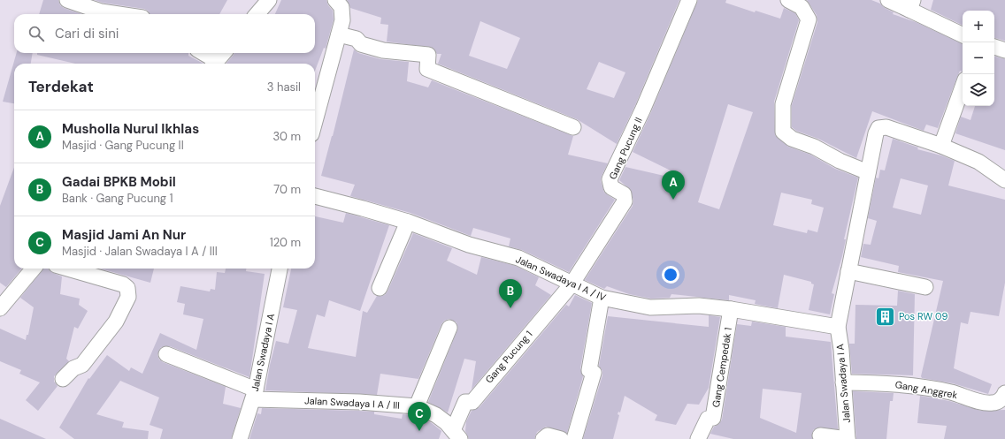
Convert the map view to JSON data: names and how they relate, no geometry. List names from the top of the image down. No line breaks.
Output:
{"streets":{"street":["Gang Pucung II","Jalan Swadaya I A / IV","Jalan Swadaya I A","Gang Pucung 1","Gang Cempedak 1","Gang Anggrek","Jalan Swadaya I A / III"]},"crossings":[["Gang Pucung II","Jalan Swadaya I A / IV"],["Gang Pucung II","Gang Pucung 1"],["Jalan Swadaya I A / IV","Jalan Swadaya I A"],["Jalan Swadaya I A / IV","Gang Pucung 1"],["Jalan Swadaya I A / IV","Gang Cempedak 1"],["Jalan Swadaya I A","Gang Anggrek"],["Jalan Swadaya I A","Jalan Swadaya I A / III"],["Gang Pucung 1","Jalan Swadaya I A / III"]],"places":{"building":["Pos RW 09"]},"page":{"map_buttons":["+","−"],"search":"Cari di sini","heading":["Terdekat","3 hasil"],"list":[{"mark":"A","name":"Musholla Nurul Ikhlas","note":"Masjid · Gang Pucung II","value":"30 m"},{"mark":"B","name":"Gadai BPKB Mobil","note":"Bank · Gang Pucung 1","value":"70 m"},{"mark":"C","name":"Masjid Jami An Nur","note":"Masjid · Jalan Swadaya I A / III","value":"120 m"}],"pins":["A","B","C"]}}
